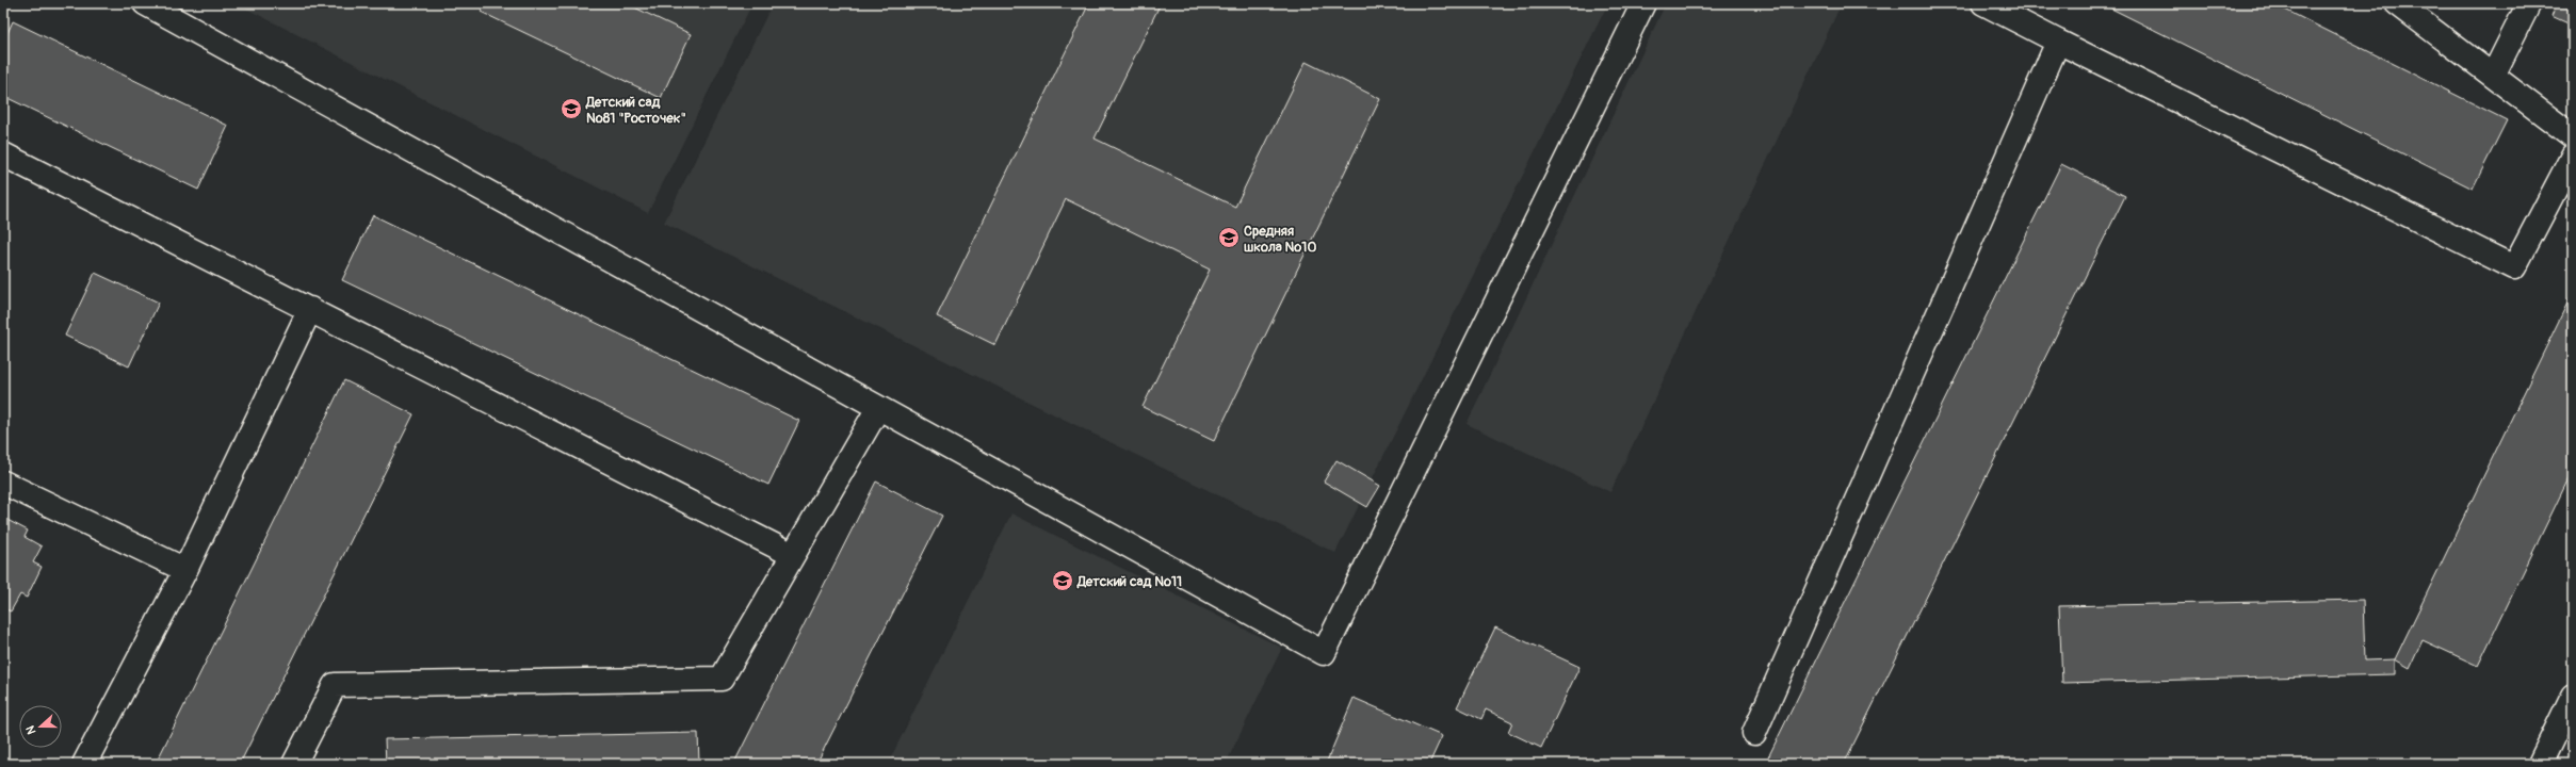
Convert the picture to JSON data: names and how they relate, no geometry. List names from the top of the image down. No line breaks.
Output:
{"places":{"school or university":["Детский сад №81 \"Росточек\"","Средняя школа №10","Детский сад №11"]},"north":"left"}
